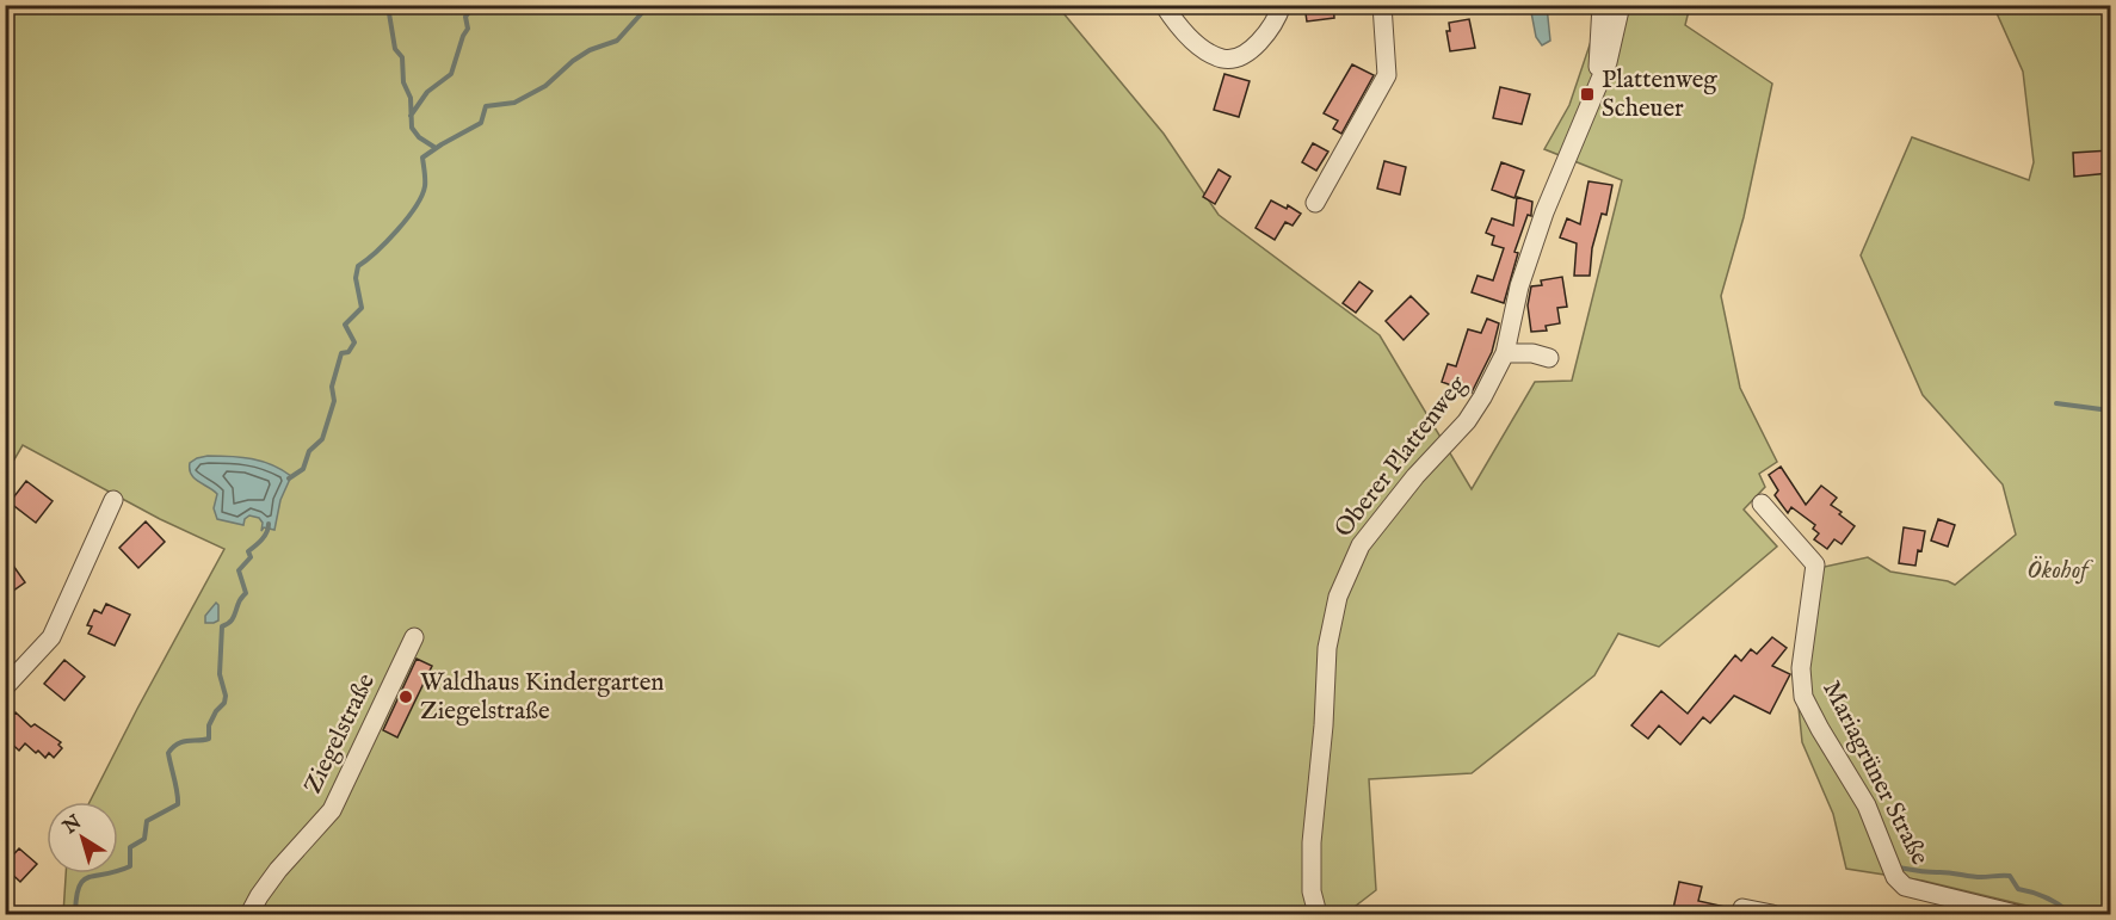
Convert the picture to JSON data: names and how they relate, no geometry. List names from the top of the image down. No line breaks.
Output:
{"streets":{"street":["Oberer Plattenweg","Ziegelstraße","Mariagrüner Straße"]},"parks":["Ökohof"],"places":{"transit":["Plattenweg Scheuer"],"other":["Waldhaus Kindergarten Ziegelstraße"]},"north":"top left"}
